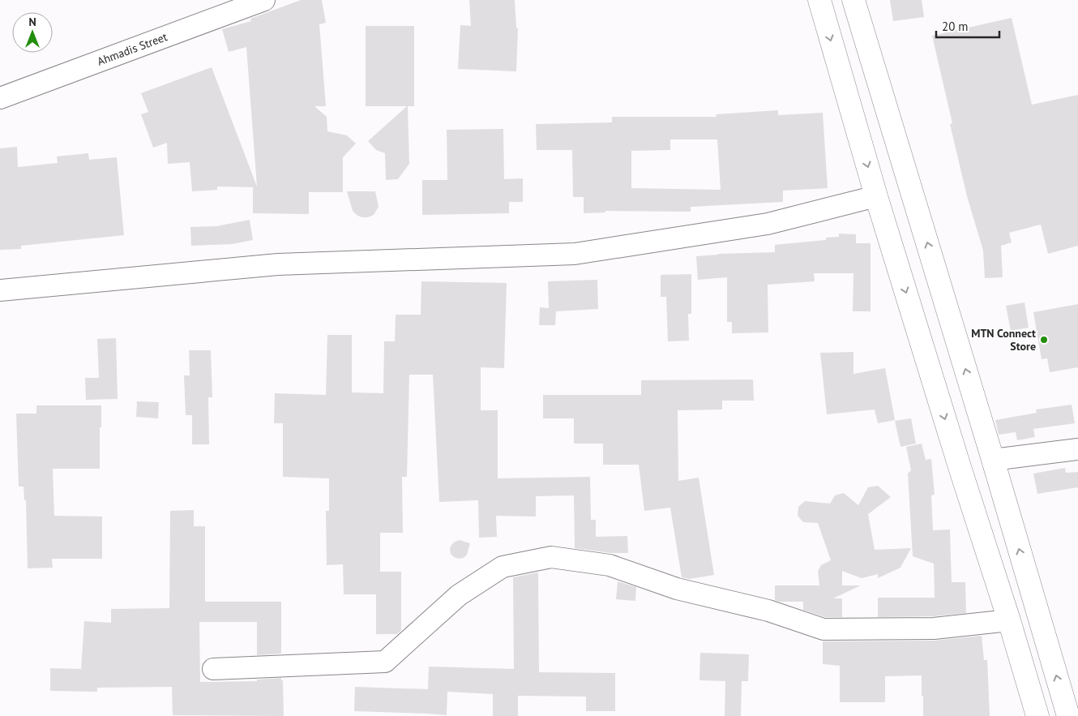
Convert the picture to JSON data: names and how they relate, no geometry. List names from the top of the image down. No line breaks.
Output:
{"streets":{"street":["Ahmadis Street"]},"places":["MTN Connect Store"],"scale_bar":"20 m","north":"top"}
